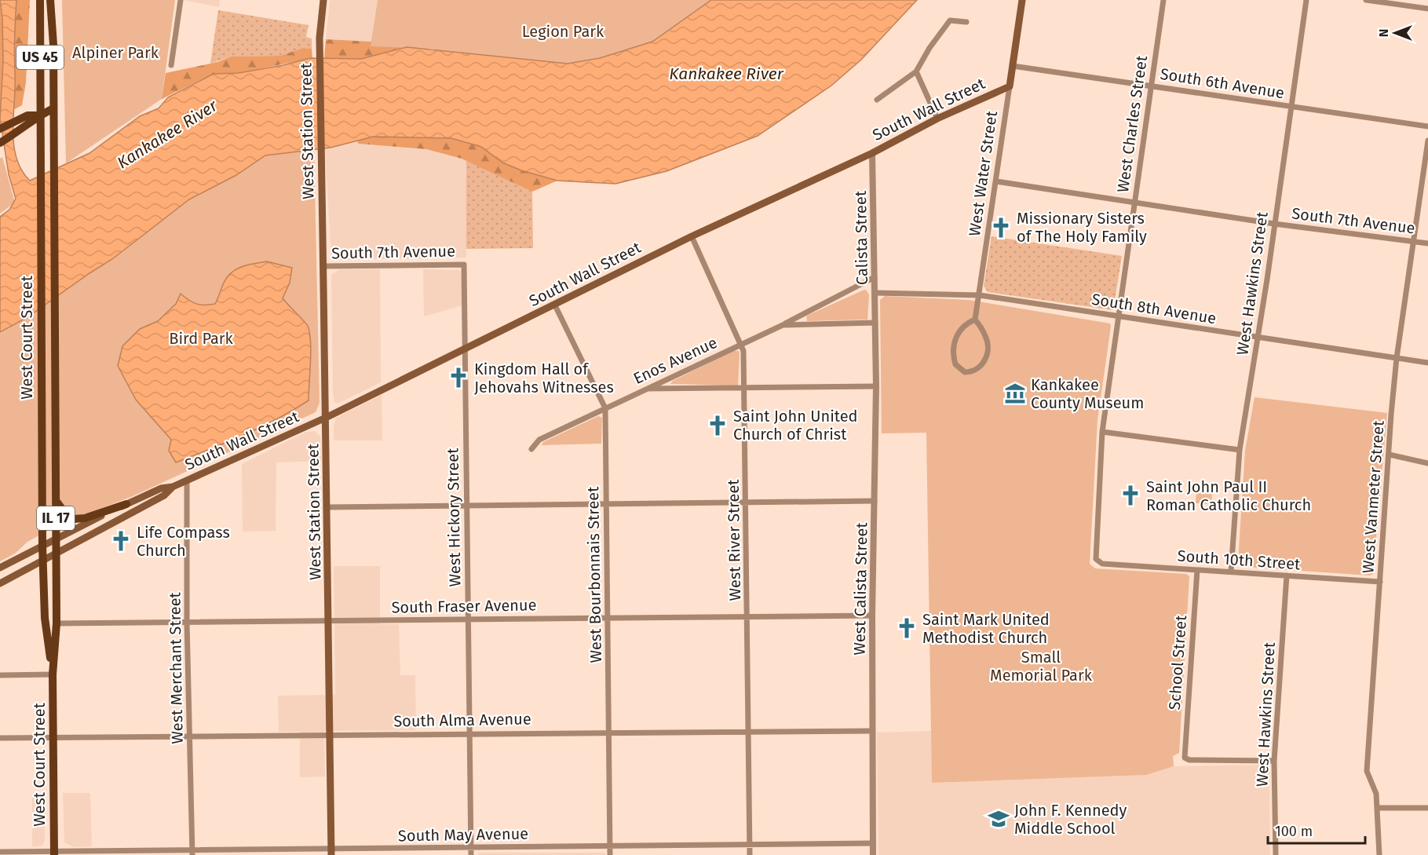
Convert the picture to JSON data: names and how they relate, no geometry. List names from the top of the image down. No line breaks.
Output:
{"streets":{"main road":["US 45","South Wall Street","West Station Street","West Water Street","West Court Street","IL 17"],"street":["South 6th Avenue","West Charles Street","South 7th Avenue","Calista Street","West Hawkins Street","South 8th Avenue","Enos Avenue","West Vanmeter Street","West Hickory Street","West River Street","South 10th Street","West Bourbonnais Street","West Calista Street","South Fraser Avenue","School Street","West Merchant Street","South Alma Avenue","South May Avenue"]},"crossings":[["South 6th Avenue","West Charles Street"],["South 6th Avenue","West Water Street"],["South 6th Avenue","West Hawkins Street"],["South Wall Street","West Station Street"],["South Wall Street","West Water Street"],["South Wall Street","Calista Street"],["South Wall Street","West Court Street"],["South Wall Street","West Hickory Street"],["South Wall Street","West River Street"],["South Wall Street","West Bourbonnais Street"],["South Wall Street","West Merchant Street"],["West Charles Street","South 7th Avenue"],["West Charles Street","South 8th Avenue"],["West Charles Street","South 10th Street"],["West Station Street","South 7th Avenue"],["West Station Street","South Fraser Avenue"],["West Station Street","South Alma Avenue"],["West Station Street","South May Avenue"],["West Water Street","South 7th Avenue"],["West Water Street","South 8th Avenue"],["South 7th Avenue","West Hawkins Street"],["South 7th Avenue","West Vanmeter Street"],["South 7th Avenue","West Hickory Street"],["Calista Street","South 8th Avenue"],["Calista Street","Enos Avenue"],["Calista Street","West Calista Street"],["West Hawkins Street","South 8th Avenue"],["West Hawkins Street","South 10th Street"],["West Hawkins Street","School Street"],["South 8th Avenue","West Vanmeter Street"],["West Court Street","South Fraser Avenue"],["West Court Street","South Alma Avenue"],["West Court Street","South May Avenue"],["Enos Avenue","West River Street"],["Enos Avenue","West Bourbonnais Street"],["Enos Avenue","West Calista Street"],["West Vanmeter Street","South 10th Street"],["West Hickory Street","South Fraser Avenue"],["West Hickory Street","South Alma Avenue"],["West Hickory Street","South May Avenue"],["West River Street","South Fraser Avenue"],["West River Street","South Alma Avenue"],["West River Street","South May Avenue"],["South 10th Street","School Street"],["West Bourbonnais Street","South Fraser Avenue"],["West Bourbonnais Street","South Alma Avenue"],["West Bourbonnais Street","South May Avenue"],["West Calista Street","South Fraser Avenue"],["West Calista Street","South Alma Avenue"],["West Calista Street","South May Avenue"],["South Fraser Avenue","West Merchant Street"],["West Merchant Street","South Alma Avenue"],["West Merchant Street","South May Avenue"]],"water":["Kankakee River"],"parks":["Legion Park","Alpiner Park","Bird Park","Small Memorial Park"],"places":{"church":["Missionary Sisters of The Holy Family","Kingdom Hall of Jehovahs Witnesses","Saint John United Church of Christ","Saint John Paul II Roman Catholic Church","Life Compass Church","Saint Mark United Methodist Church"],"museum":["Kankakee County Museum"],"school or university":["John F. Kennedy Middle School"]},"scale_bar":"100 m","north":"left"}
